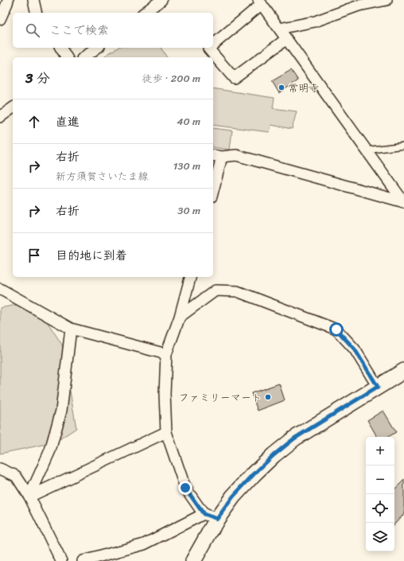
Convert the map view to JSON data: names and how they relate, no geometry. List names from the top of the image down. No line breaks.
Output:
{"places":["常明寺","ファミリーマート"],"page":{"search":"ここで検索","heading":["3 分","徒歩 · 200 m"],"list":[["直進","40 m"],["右折","新方須賀さいたま線","130 m"],["右折","30 m"],"目的地に到着"],"map_buttons":["+","−"]}}
